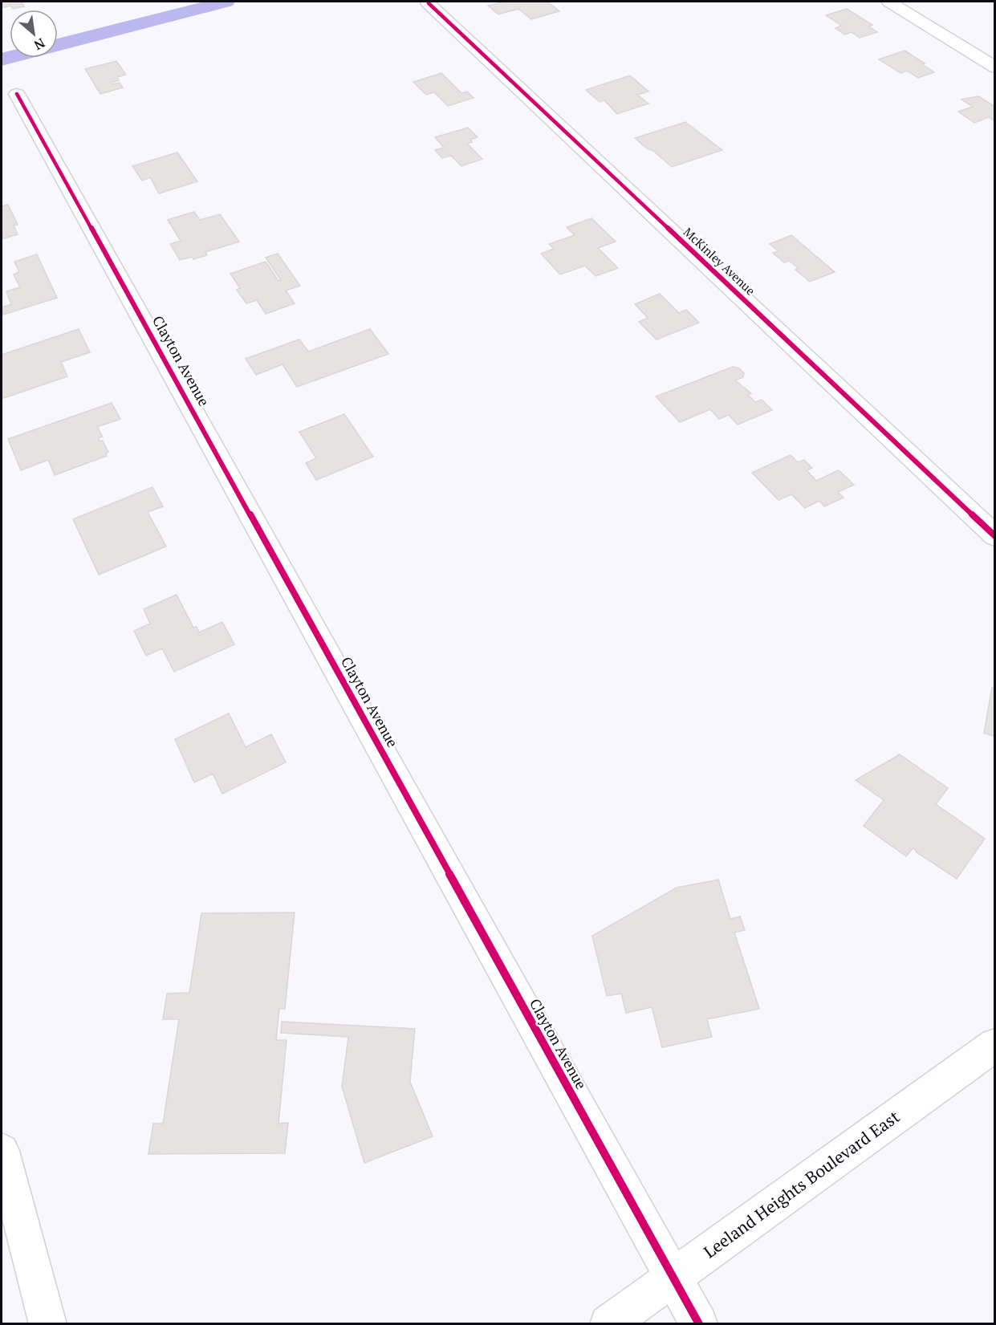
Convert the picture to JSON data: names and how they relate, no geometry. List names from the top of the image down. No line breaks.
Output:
{"streets":{"street":["McKinley Avenue","Clayton Avenue","Leeland Heights Boulevard East"]},"crossings":[["Clayton Avenue","Leeland Heights Boulevard East"]],"north":"bottom right"}
